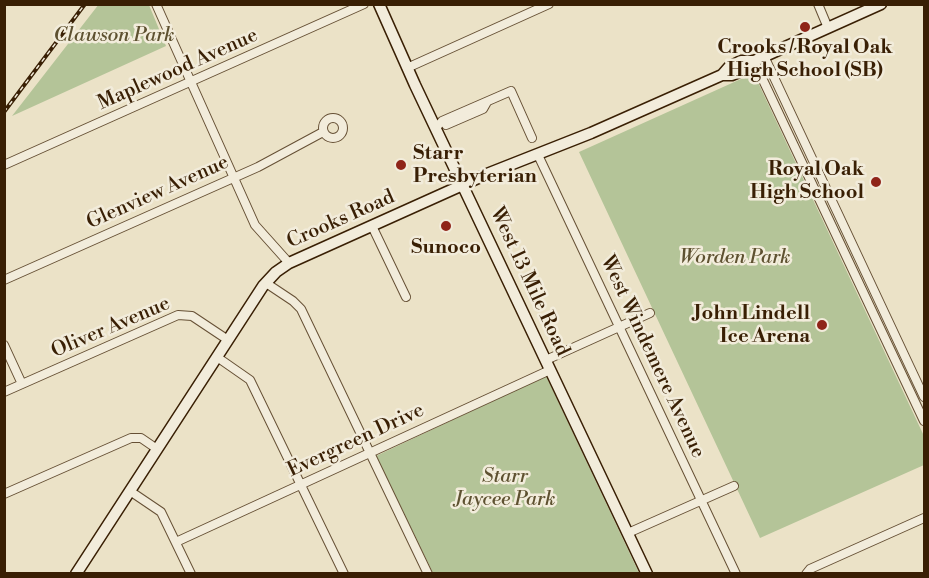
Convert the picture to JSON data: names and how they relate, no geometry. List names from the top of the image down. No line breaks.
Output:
{"streets":{"main road":["Crooks Road","West 13 Mile Road"],"street":["Maplewood Avenue","Glenview Avenue","Oliver Avenue","West Windemere Avenue","Evergreen Drive"]},"crossings":[["Crooks Road","West 13 Mile Road"],["Crooks Road","Oliver Avenue"],["Crooks Road","West Windemere Avenue"],["West 13 Mile Road","Evergreen Drive"],["West Windemere Avenue","Evergreen Drive"]],"parks":["Clawson Park","Worden Park","Starr Jaycee Park"],"places":["Crooks / Royal Oak High School (SB)","Starr Presbyterian","Royal Oak High School","Sunoco","John Lindell Ice Arena"]}
